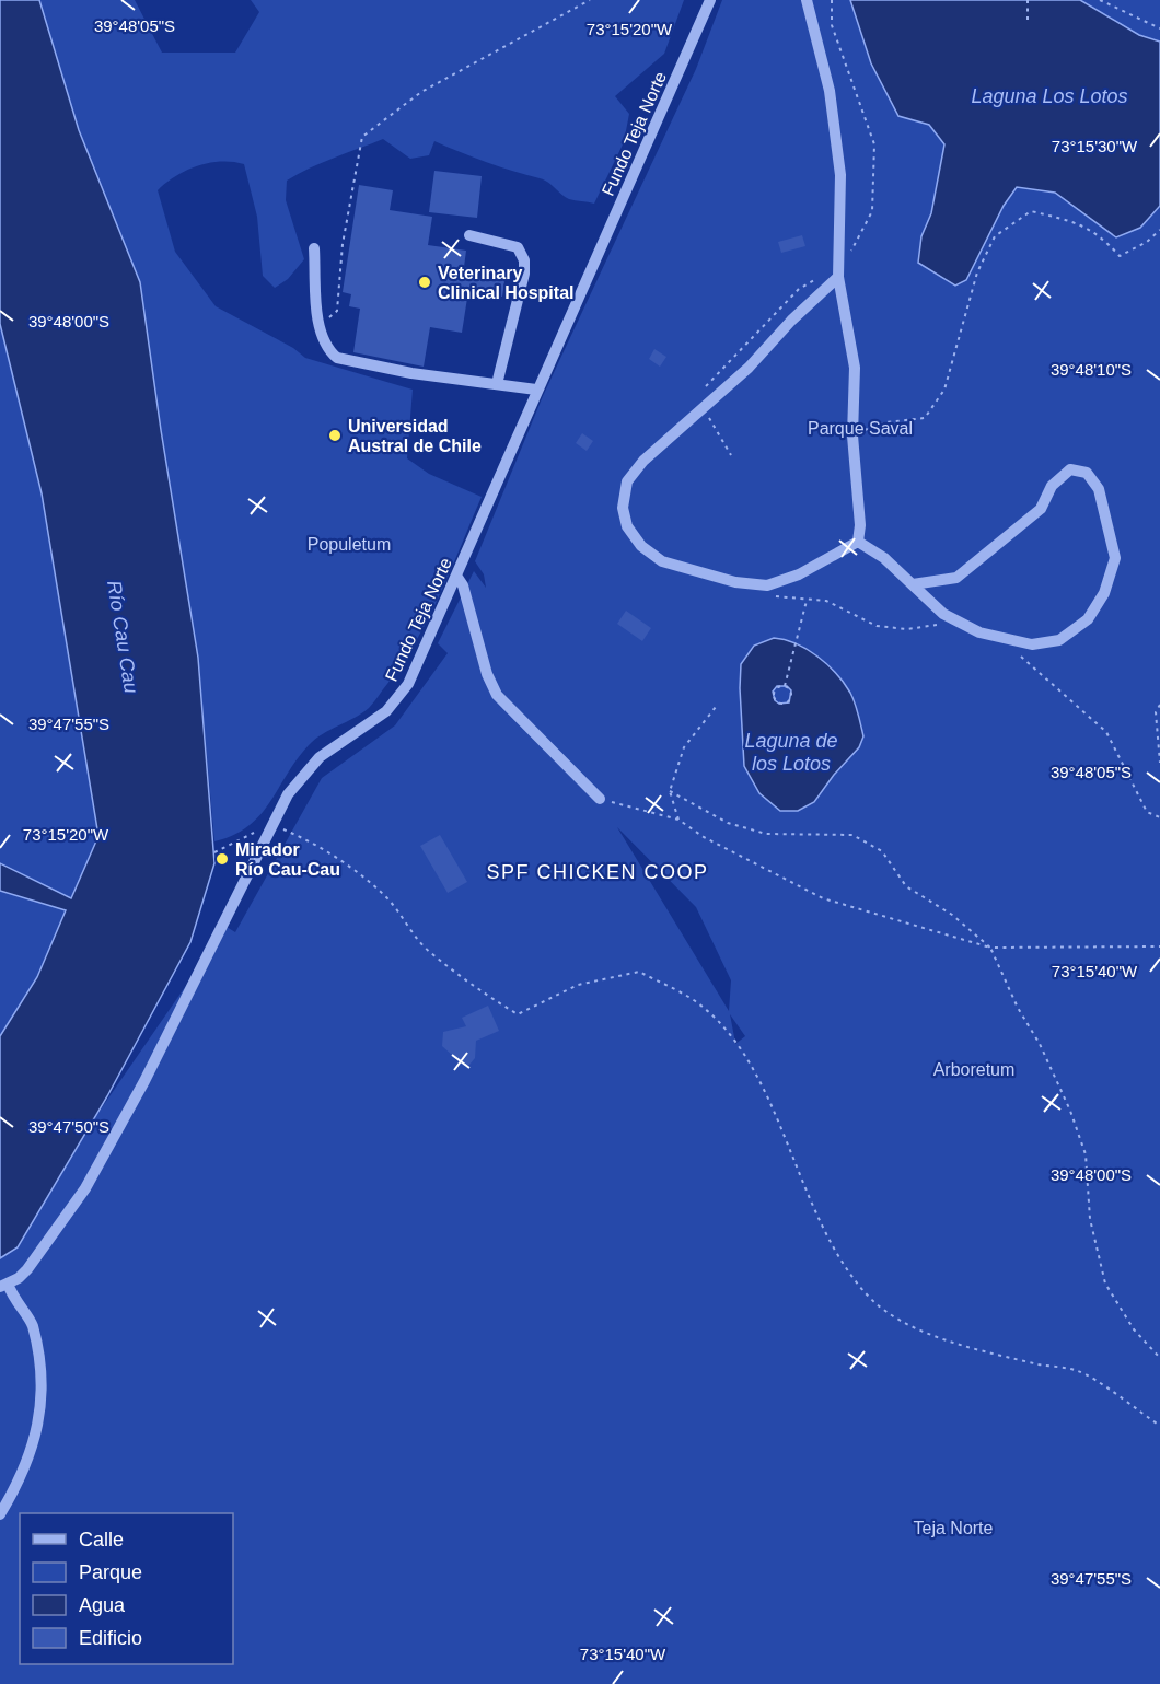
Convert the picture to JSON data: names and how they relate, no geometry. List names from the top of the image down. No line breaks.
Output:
{"streets":{"street":["Fundo Teja Norte"]},"districts":["SPF CHICKEN COOP"],"water":["Laguna Los Lotos","Río Cau Cau","Laguna de los Lotos"],"parks":["Parque Saval","Populetum","Arboretum","Teja Norte"],"places":["Veterinary Clinical Hospital","Universidad Austral de Chile","Mirador Río Cau-Cau"],"legend":["Calle","Parque","Agua","Edificio"],"coordinates":["39°48'05\"S","73°15'20\"W","73°15'30\"W","39°48'00\"S","39°48'10\"S","39°47'55\"S","73°15'40\"W","39°47'50\"S"]}
